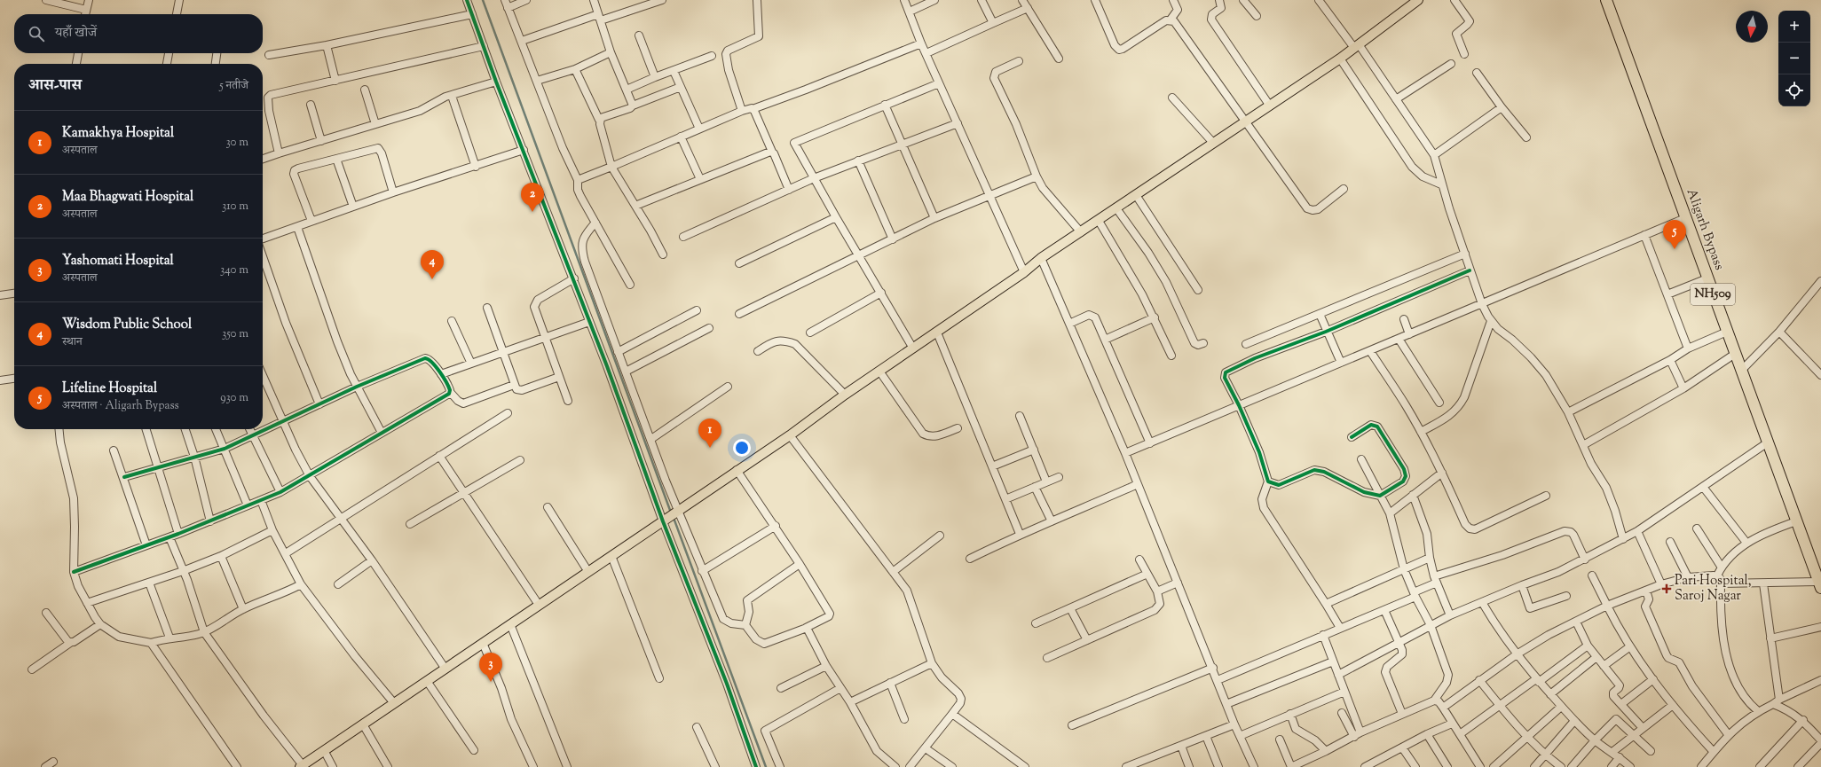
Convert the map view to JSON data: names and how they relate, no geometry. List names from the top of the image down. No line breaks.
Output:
{"streets":{"highway":["Aligarh Bypass","NH509"]},"places":{"health":["Pari Hospital, Saroj Nagar"]},"north":"bottom","page":{"map_buttons":["+","−"],"search":"यहाँ खोजें","heading":["आस-पास","5 नतीजे"],"list":[{"mark":"1","name":"Kamakhya Hospital","note":"अस्पताल","value":"30 m"},{"mark":"2","name":"Maa Bhagwati Hospital","note":"अस्पताल","value":"310 m"},{"mark":"3","name":"Yashomati Hospital","note":"अस्पताल","value":"340 m"},{"mark":"4","name":"Wisdom Public School","note":"स्थान","value":"350 m"},{"mark":"5","name":"Lifeline Hospital","note":"अस्पताल · Aligarh Bypass","value":"930 m"}],"pins":["2","5","4","1","3"]}}
